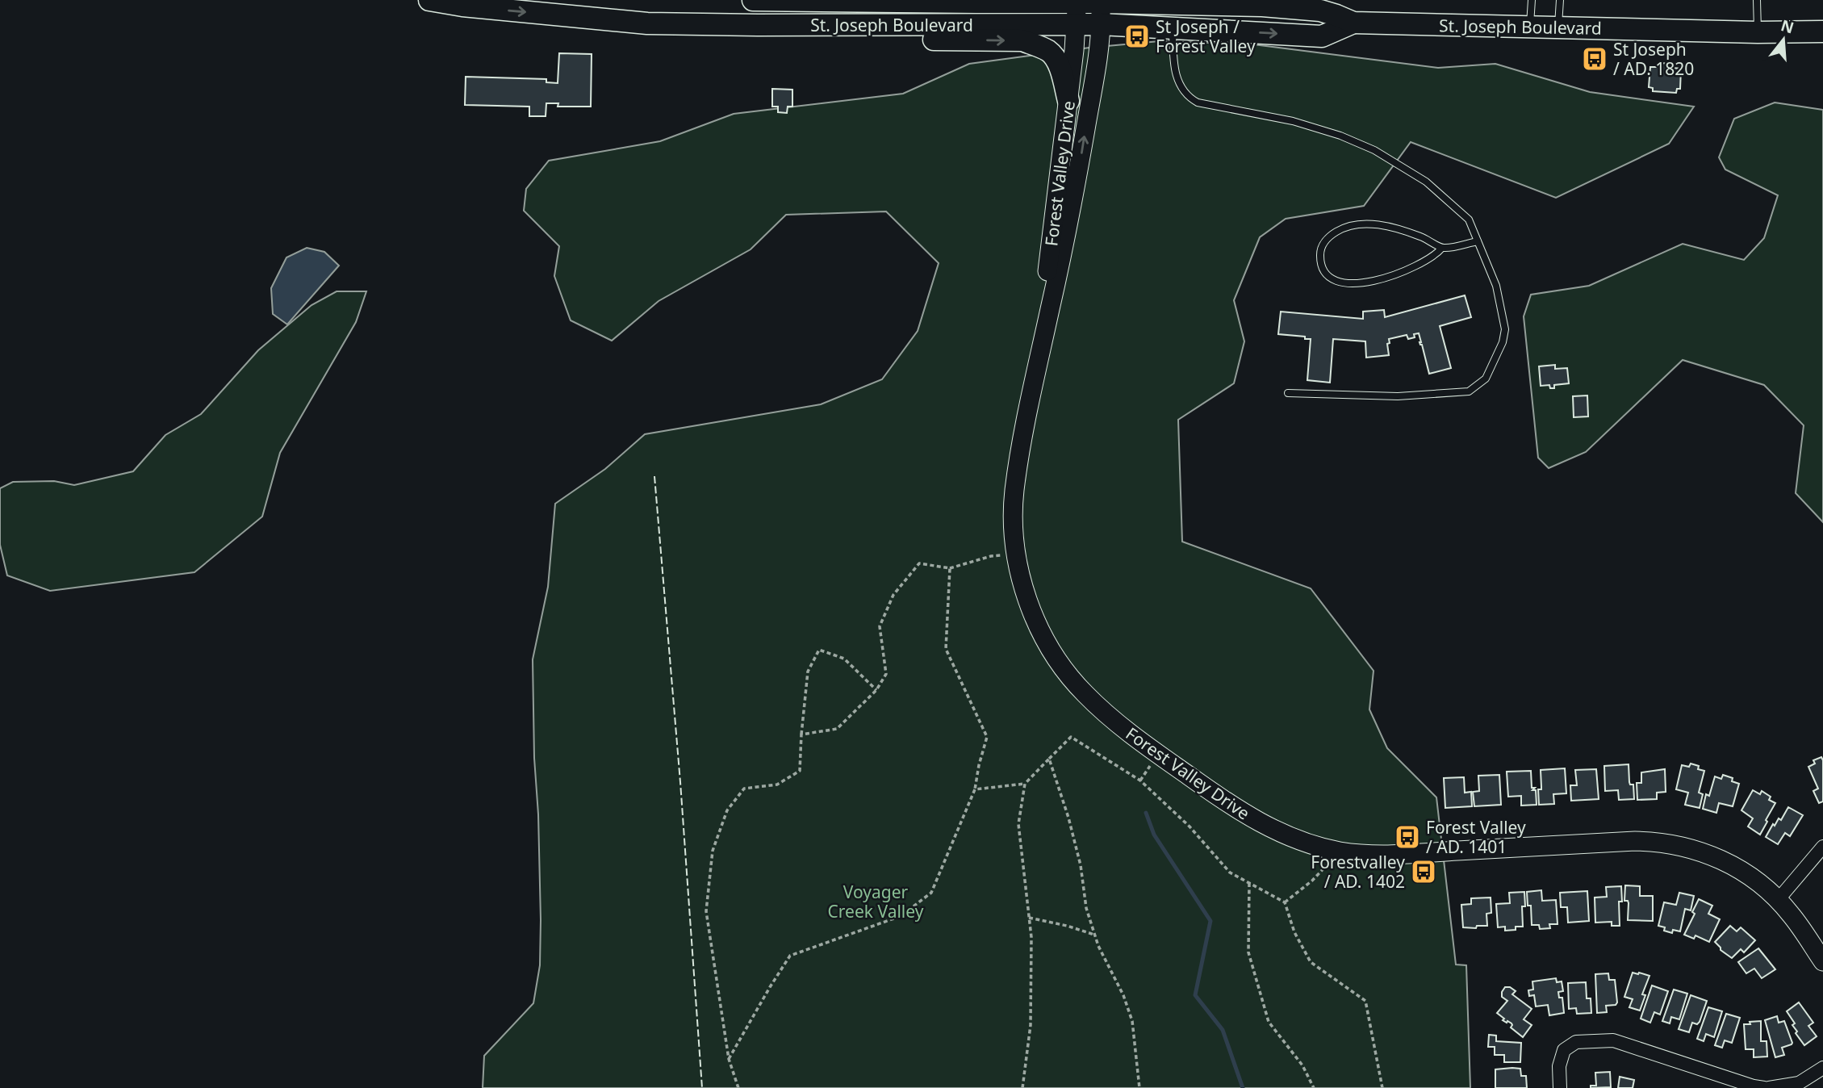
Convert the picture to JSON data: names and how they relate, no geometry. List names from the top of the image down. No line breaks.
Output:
{"streets":{"main road":["St. Joseph Boulevard"],"street":["Forest Valley Drive"]},"crossings":[["St. Joseph Boulevard","Forest Valley Drive"]],"parks":["Voyager Creek Valley"],"places":{"bus stop":["St Joseph / Forest Valley","St Joseph / AD. 1820","Forest Valley / AD. 1401","Forestvalley / AD. 1402"]},"north":"top"}
